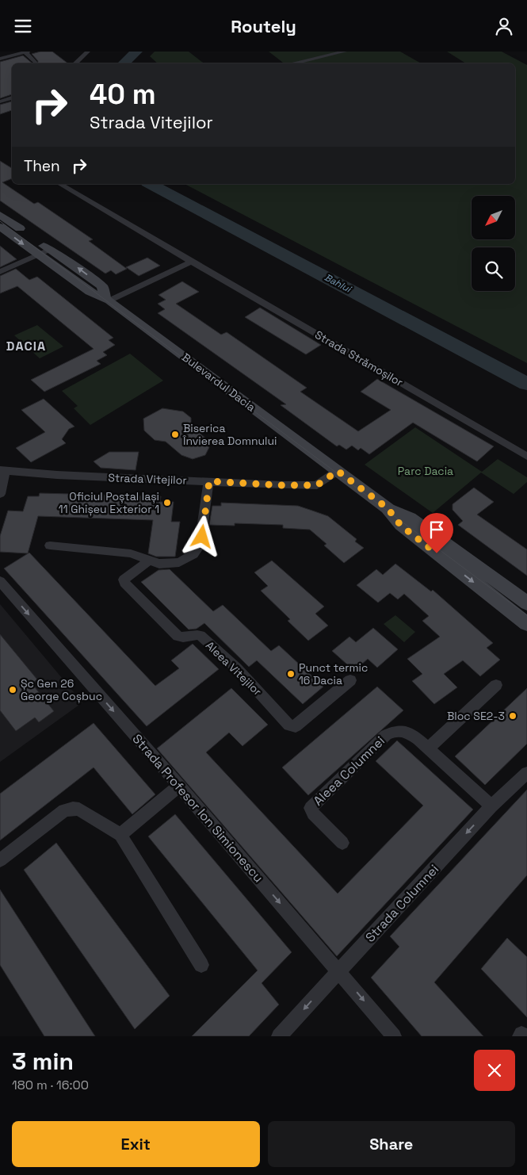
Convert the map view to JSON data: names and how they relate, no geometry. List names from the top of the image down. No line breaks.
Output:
{"streets":{"street":["Strada Strămoșilor","Bulevardul Dacia","Strada Vitejilor","Aleea Vitejilor","Aleea Columnei","Strada Profesor Ion Simionescu","Strada Columnei"]},"crossings":[["Bulevardul Dacia","Strada Vitejilor"],["Aleea Columnei","Strada Columnei"],["Strada Profesor Ion Simionescu","Strada Columnei"]],"one_way":["Strada Profesor Ion Simionescu","Strada Columnei"],"districts":["DACIA"],"water":["Bahlui"],"parks":["Parc Dacia"],"places":["Biserica Învierea Domnului","Oficiul Poștal Iași 11 Ghișeu Exterior 1","Punct termic 16 Dacia","Șc Gen 26 George Coșbuc","Bloc SE2-3"],"north":"bottom left","page":{"header":"Routely","turn":["40 m","Strada Vitejilor"],"then":"Then","heading":["3 min","180 m · 16:00"],"buttons":["Exit","Share"]}}
